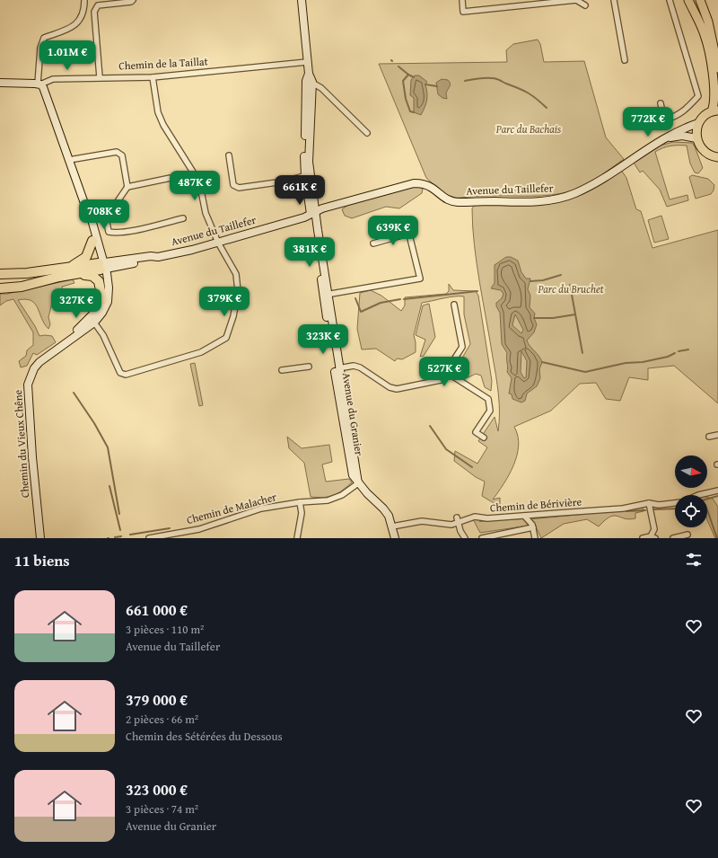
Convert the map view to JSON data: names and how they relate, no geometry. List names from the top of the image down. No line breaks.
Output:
{"streets":{"main road":["Chemin de la Taillat","Avenue du Taillefer","Avenue du Granier","Chemin du Vieux Chêne"],"street":["Chemin de Bérivière","Chemin de Malacher"]},"crossings":[["Chemin de la Taillat","Avenue du Granier"],["Chemin de la Taillat","Chemin du Vieux Chêne"],["Avenue du Taillefer","Avenue du Granier"],["Avenue du Taillefer","Chemin du Vieux Chêne"],["Avenue du Granier","Chemin de Malacher"]],"parks":["Parc du Bachais","Parc du Bruchet"],"north":"right","page":{"price":["1.01M €","772K €","487K €","661K €","708K €","639K €","381K €","379K €","327K €","323K €","527K €"],"heading":"11 biens","list":[{"name":"661 000 €","note":"3 pièces · 110 m² · Avenue du Taillefer"},{"name":"379 000 €","note":"2 pièces · 66 m² · Chemin des Sétérées du Dessous"},{"name":"323 000 €","note":"3 pièces · 74 m² · Avenue du Granier"}]}}
